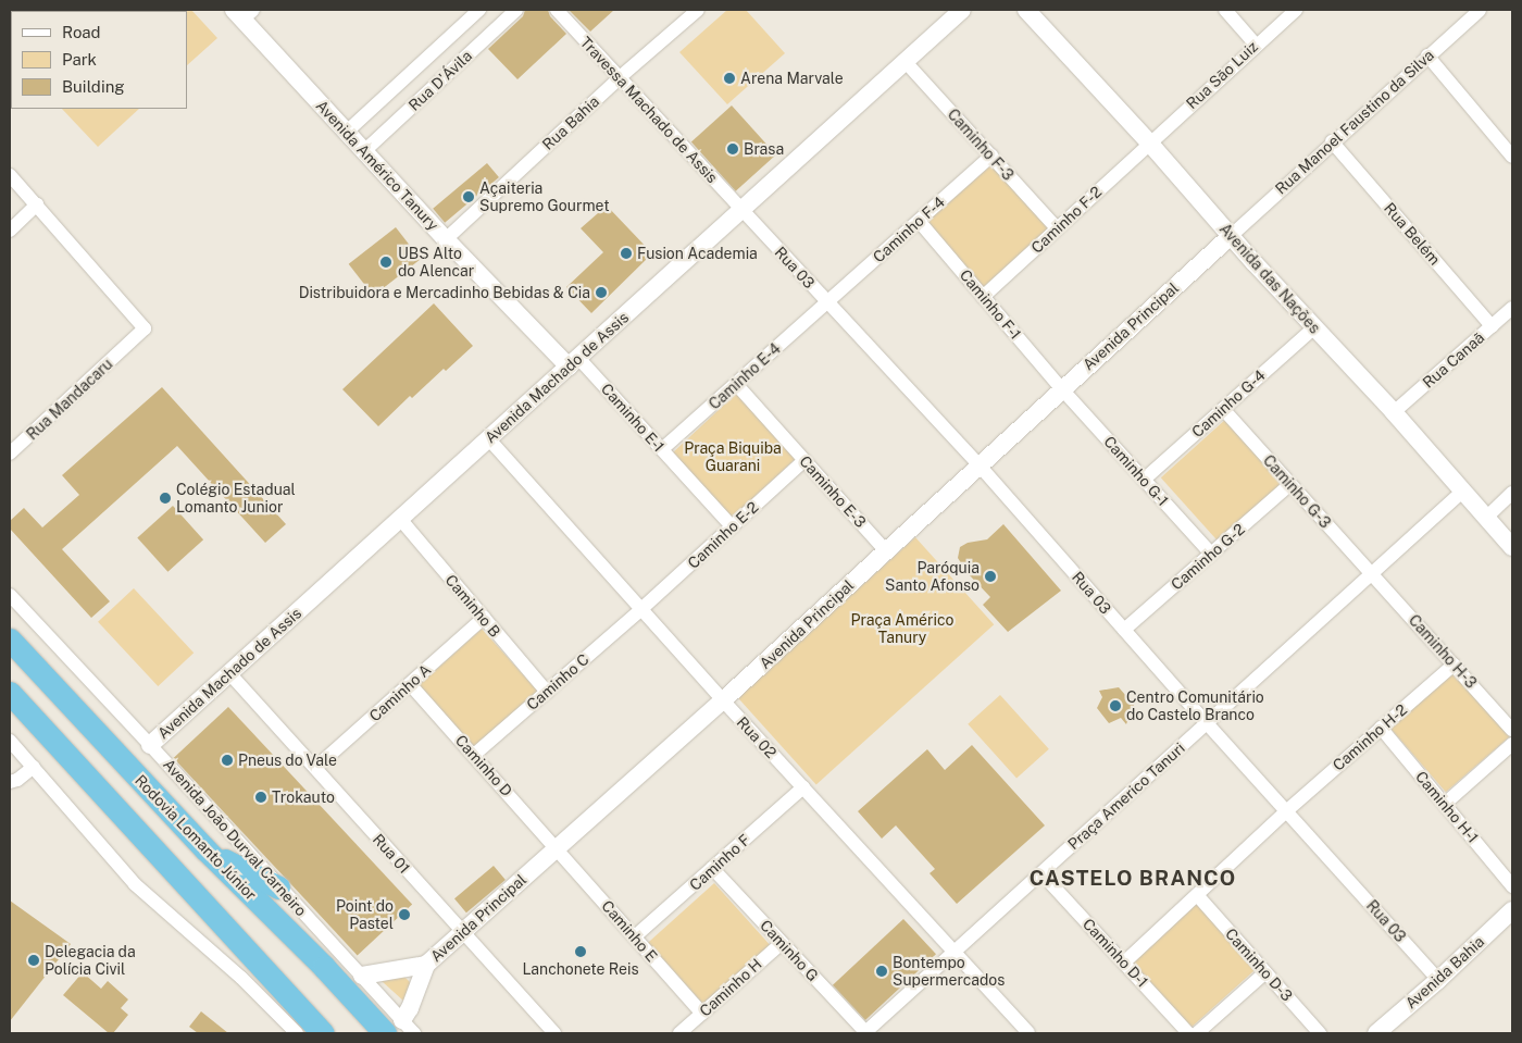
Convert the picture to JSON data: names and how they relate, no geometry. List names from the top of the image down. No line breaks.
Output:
{"streets":{"highway":["Rodovia Lomanto Júnior"],"street":["Rua São Luiz","Rua D'Ávila","Travessa Machado de Assis","Rua Manoel Faustino da Silva","Rua Bahia","Caminho F-3","Avenida Américo Tanury","Caminho F-2","Caminho F-4","Rua Belém","Rua 03","Avenida das Nações","Caminho F-1","Avenida Principal","Rua Canaã","Caminho E-4","Avenida Machado de Assis","Rua Mandacaru","Caminho G-4","Caminho E-1","Caminho G-1","Caminho E-3","Caminho G-3","Caminho E-2","Caminho G-2","Caminho B","Caminho H-3","Caminho C","Caminho A","Rua 02","Caminho H-2","Caminho D","Praça Americo Tanuri","Caminho H-1","Avenida João Durval Carneiro","Rua 01","Caminho F","Caminho E","Caminho G","Caminho D-1","Caminho D-3","Avenida Bahia","Caminho H"]},"crossings":[["Rua São Luiz","Caminho F-2"],["Rua São Luiz","Avenida das Nações"],["Rua D'Ávila","Avenida Américo Tanury"],["Travessa Machado de Assis","Rua Bahia"],["Travessa Machado de Assis","Rua 03"],["Travessa Machado de Assis","Avenida Machado de Assis"],["Rua Manoel Faustino da Silva","Rua Belém"],["Rua Manoel Faustino da Silva","Avenida das Nações"],["Rua Manoel Faustino da Silva","Avenida Principal"],["Rua Bahia","Avenida Américo Tanury"],["Caminho F-3","Caminho F-2"],["Caminho F-3","Caminho F-4"],["Caminho F-3","Avenida Machado de Assis"],["Avenida Américo Tanury","Avenida Machado de Assis"],["Avenida Américo Tanury","Caminho E-1"],["Caminho F-2","Avenida das Nações"],["Caminho F-2","Caminho F-1"],["Caminho F-4","Rua 03"],["Caminho F-4","Caminho F-1"],["Caminho F-4","Caminho E-4"],["Rua Belém","Rua Canaã"],["Rua 03","Avenida Principal"],["Rua 03","Caminho E-4"],["Rua 03","Avenida Machado de Assis"],["Rua 03","Caminho G-2"],["Rua 03","Caminho H-2"],["Rua 03","Praça Americo Tanuri"],["Rua 03","Avenida Bahia"],["Avenida das Nações","Avenida Principal"],["Avenida das Nações","Rua Canaã"],["Avenida das Nações","Caminho G-4"],["Avenida das Nações","Praça Americo Tanuri"],["Caminho F-1","Avenida Principal"],["Caminho F-1","Caminho G-1"],["Avenida Principal","Caminho G-1"],["Avenida Principal","Caminho E-3"],["Avenida Principal","Rua 02"],["Avenida Principal","Caminho D"],["Avenida Principal","Avenida João Durval Carneiro"],["Avenida Principal","Rua 01"],["Avenida Principal","Caminho E"],["Caminho E-4","Caminho E-1"],["Caminho E-4","Caminho E-3"],["Avenida Machado de Assis","Caminho E-1"],["Avenida Machado de Assis","Caminho B"],["Avenida Machado de Assis","Rua 02"],["Avenida Machado de Assis","Avenida João Durval Carneiro"],["Avenida Machado de Assis","Rua 01"],["Caminho G-4","Caminho G-1"],["Caminho G-4","Caminho G-3"],["Caminho E-1","Caminho E-2"],["Caminho G-1","Caminho G-2"],["Caminho E-3","Caminho E-2"],["Caminho G-3","Caminho G-2"],["Caminho G-3","Caminho H-3"],["Caminho G-3","Praça Americo Tanuri"],["Caminho E-2","Caminho C"],["Caminho E-2","Rua 02"],["Caminho B","Caminho C"],["Caminho B","Caminho A"],["Caminho H-3","Caminho H-2"],["Caminho H-3","Praça Americo Tanuri"],["Caminho C","Rua 02"],["Caminho C","Caminho D"],["Caminho A","Caminho D"],["Caminho A","Rua 01"],["Rua 02","Praça Americo Tanuri"],["Rua 02","Caminho F"],["Caminho H-2","Caminho H-1"],["Caminho H-2","Caminho D-1"],["Caminho H-2","Caminho D-3"],["Caminho D","Caminho E"],["Praça Americo Tanuri","Caminho G"],["Praça Americo Tanuri","Caminho D-1"],["Rodovia Lomanto Júnior","Avenida João Durval Carneiro"],["Caminho F","Caminho E"],["Caminho F","Caminho G"],["Caminho E","Caminho H"],["Caminho G","Caminho H"]],"districts":["CASTELO BRANCO"],"parks":["Praça Biquiba Guarani","Praça Américo Tanury"],"places":["Arena Marvale","Brasa","Açaiteria Supremo Gourmet","Fusion Academia","UBS Alto do Alencar","Distribuidora e Mercadinho Bebidas & Cia","Colégio Estadual Lomanto Junior","Paróquia Santo Afonso","Centro Comunitário do Castelo Branco","Pneus do Vale","Trokauto","Point do Pastel","Lanchonete Reis","Delegacia da Polícia Civil","Bontempo Supermercados"],"legend":["Road","Park","Building"]}
